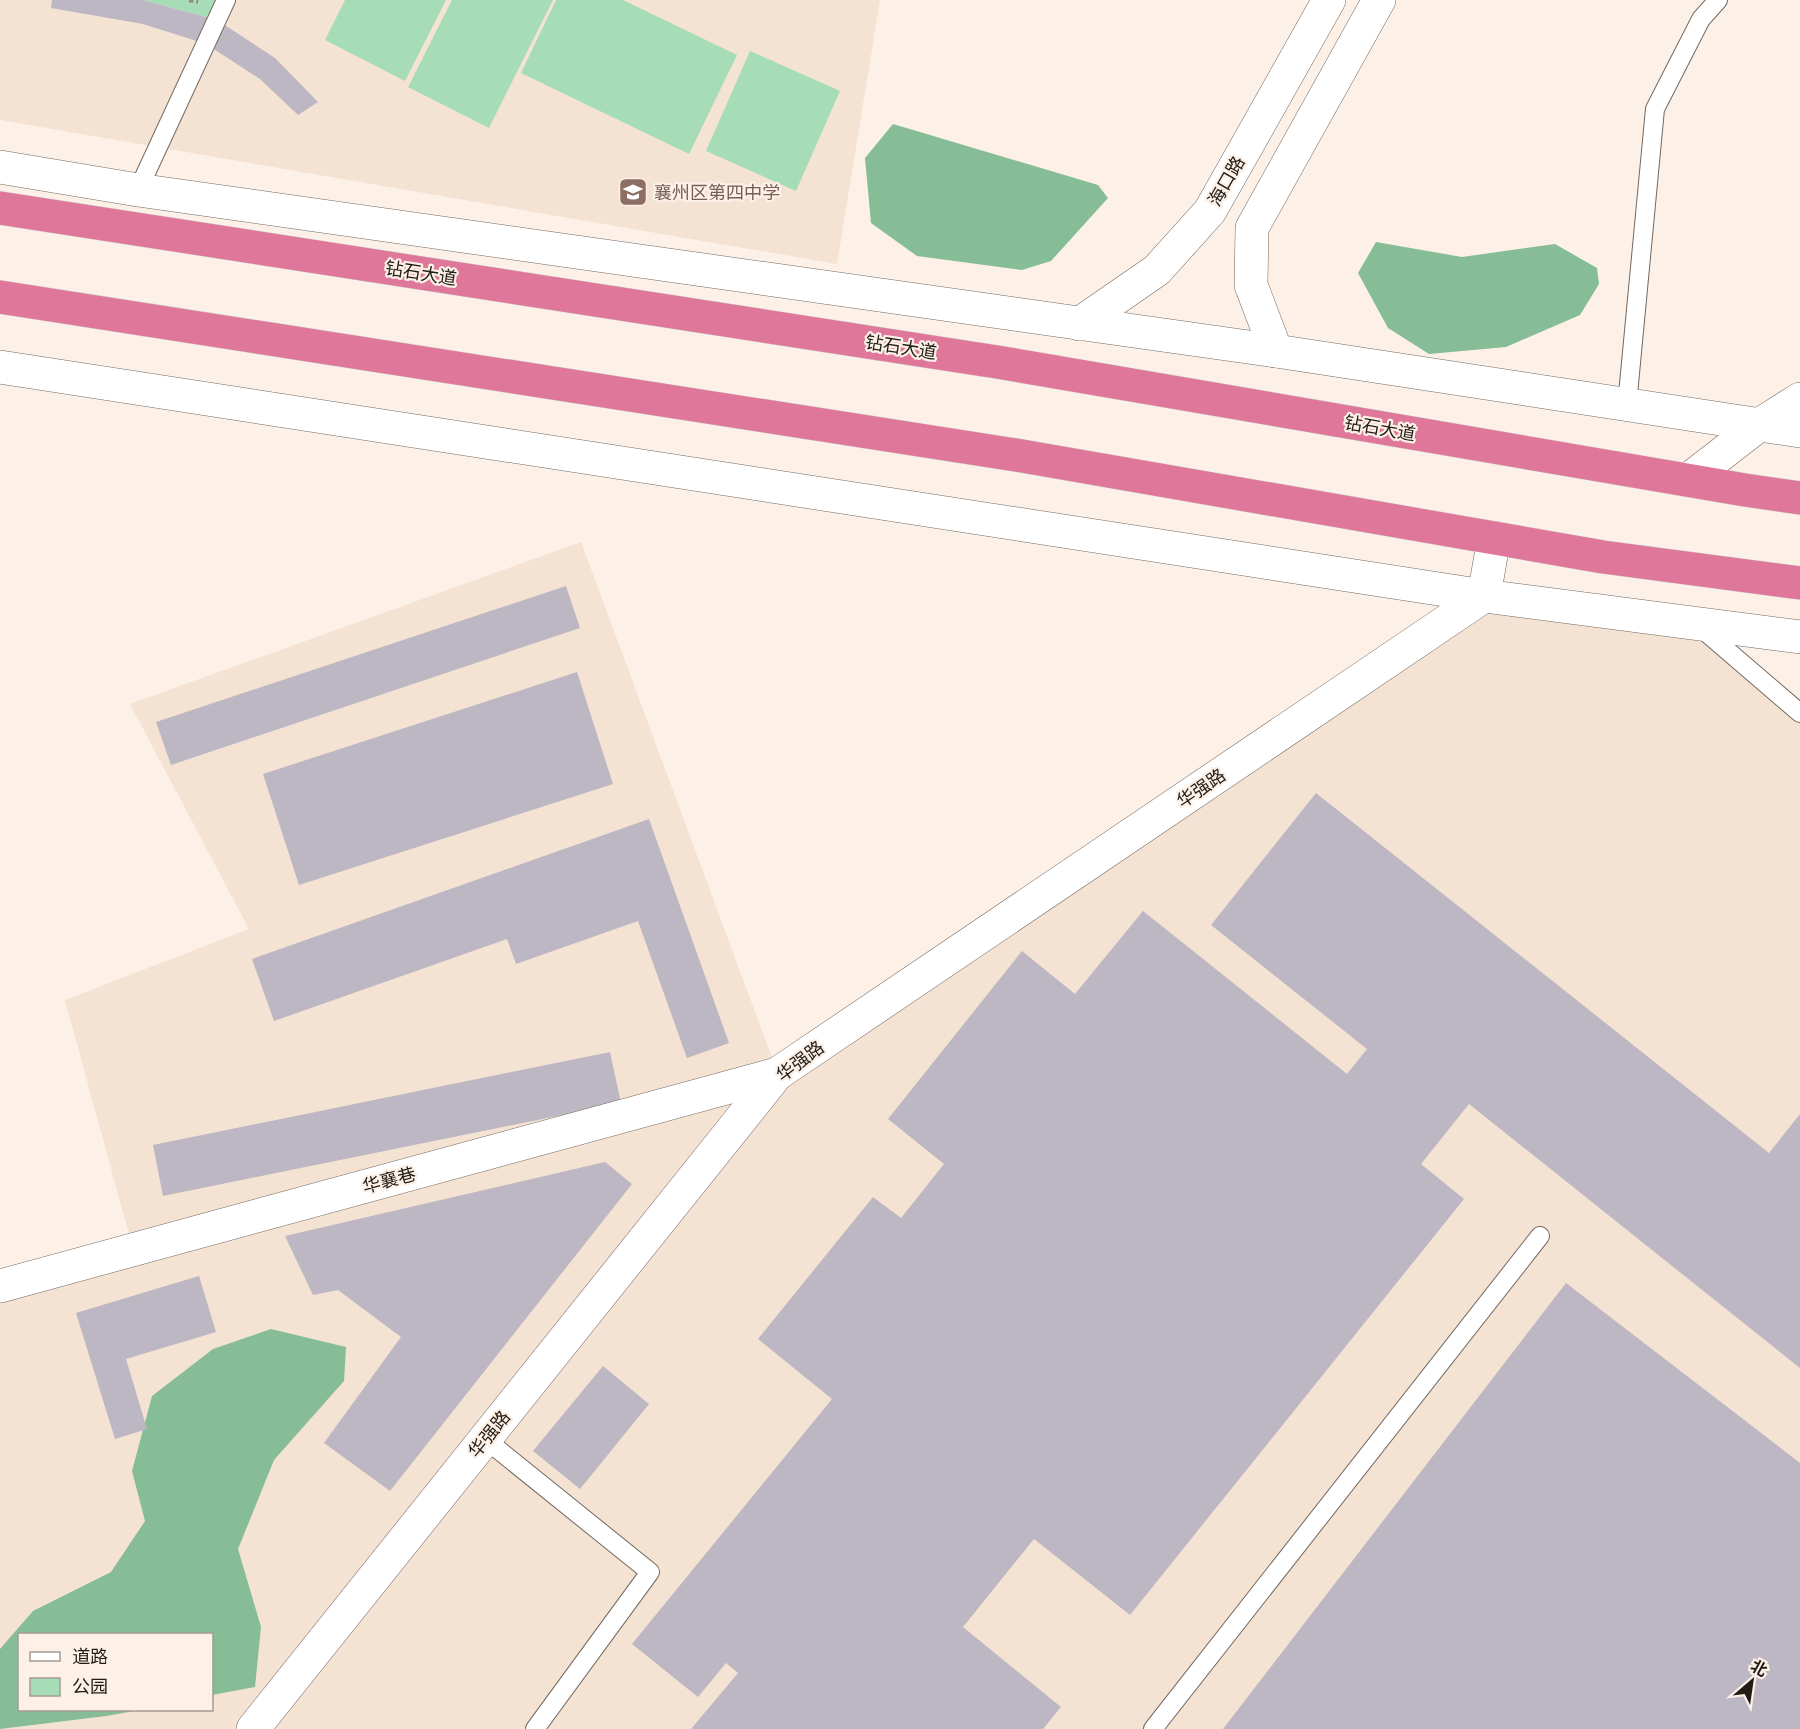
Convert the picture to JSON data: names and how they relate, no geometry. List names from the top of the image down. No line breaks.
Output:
{"streets":{"highway":["钻石大道"],"street":["海口路","华强路","华襄巷"]},"crossings":[["华强路","华襄巷"]],"places":{"school or university":["襄州区第四中学"]},"legend":["道路","公园"],"north":"top right"}
